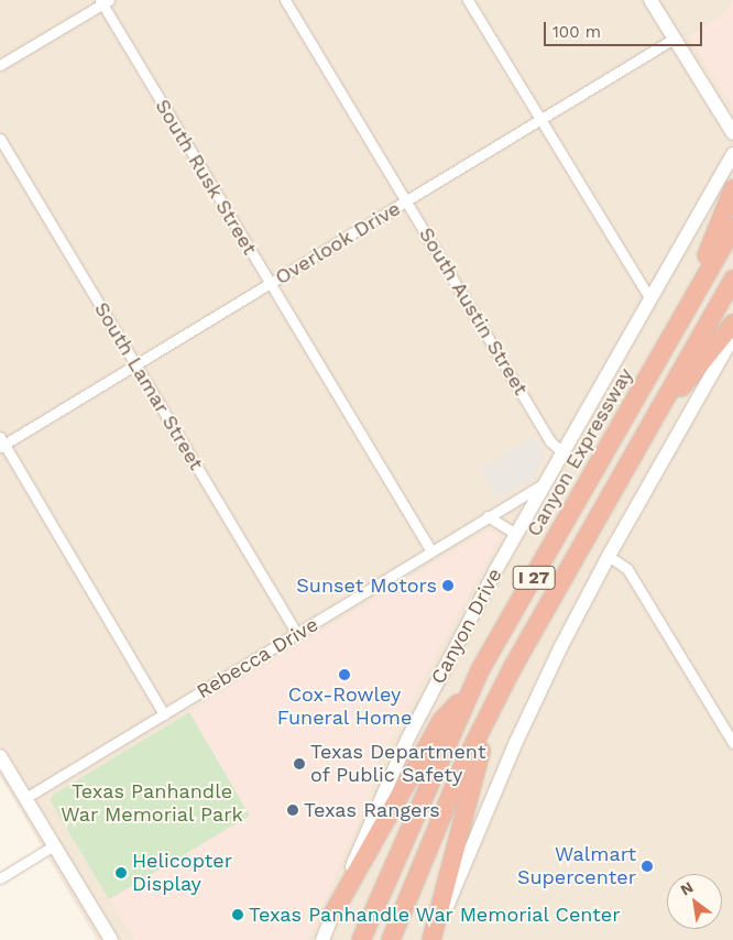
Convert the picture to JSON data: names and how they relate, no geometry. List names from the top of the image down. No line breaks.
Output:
{"streets":{"highway":["Canyon Expressway","I 27"],"main road":["Canyon Drive"],"street":["South Rusk Street","Overlook Drive","South Austin Street","South Lamar Street","Rebecca Drive"]},"crossings":[["South Rusk Street","Overlook Drive"],["South Rusk Street","Rebecca Drive"],["Overlook Drive","South Austin Street"],["Overlook Drive","South Lamar Street"],["South Austin Street","Canyon Drive"],["South Lamar Street","Rebecca Drive"],["Canyon Drive","Rebecca Drive"]],"parks":["Texas Panhandle War Memorial Park"],"places":["Sunset Motors","Cox-Rowley Funeral Home","Texas Department of Public Safety","Texas Rangers","Walmart Supercenter","Helicopter Display","Texas Panhandle War Memorial Center"],"scale_bar":"100 m","north":"top left"}
